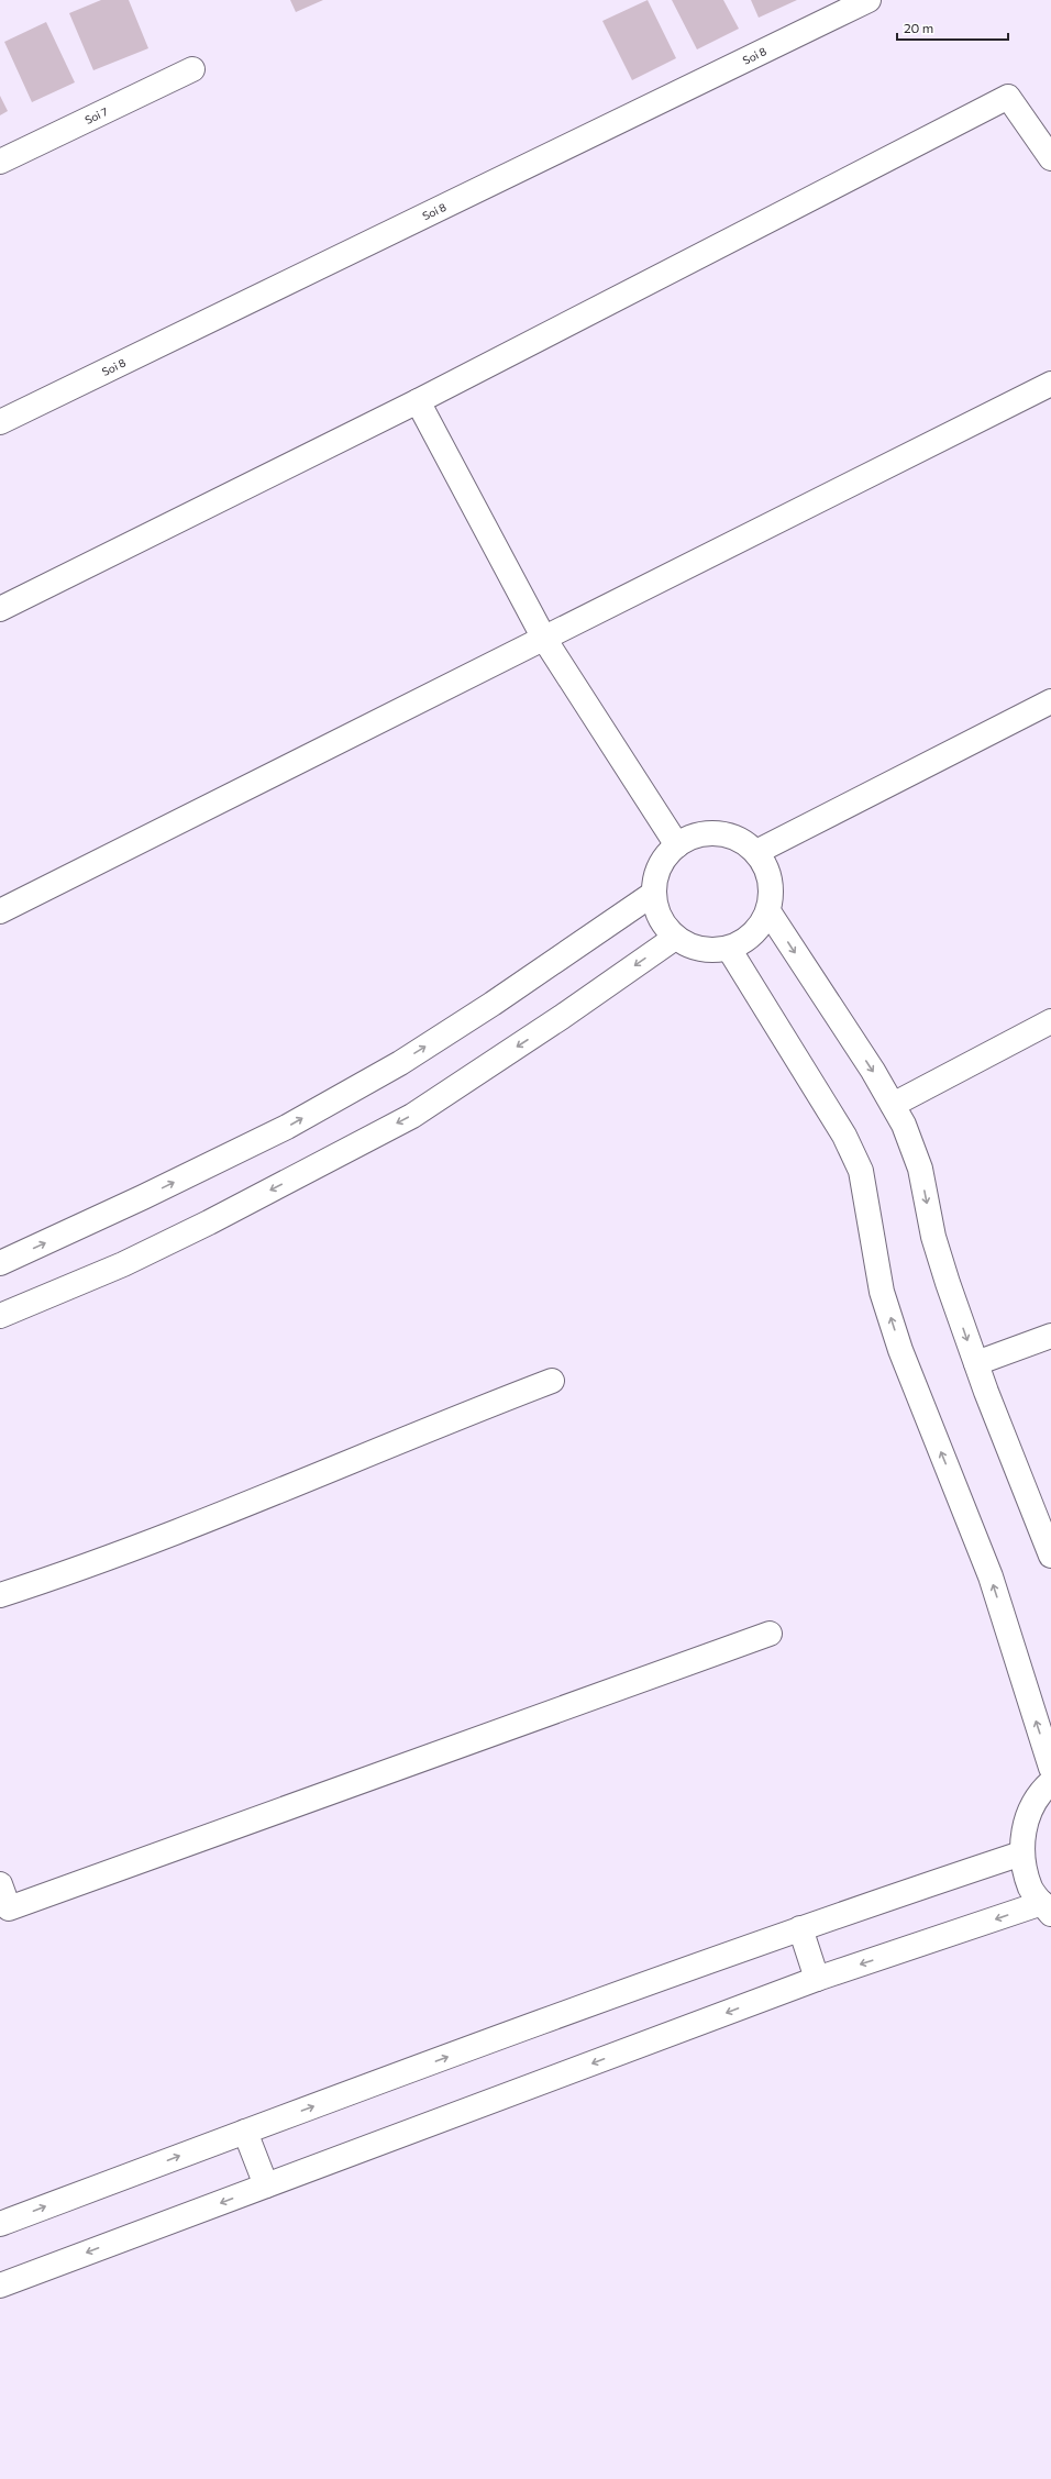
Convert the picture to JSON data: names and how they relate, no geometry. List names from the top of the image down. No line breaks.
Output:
{"streets":{"street":["Soi 8","Soi 7"]},"scale_bar":"20 m"}
